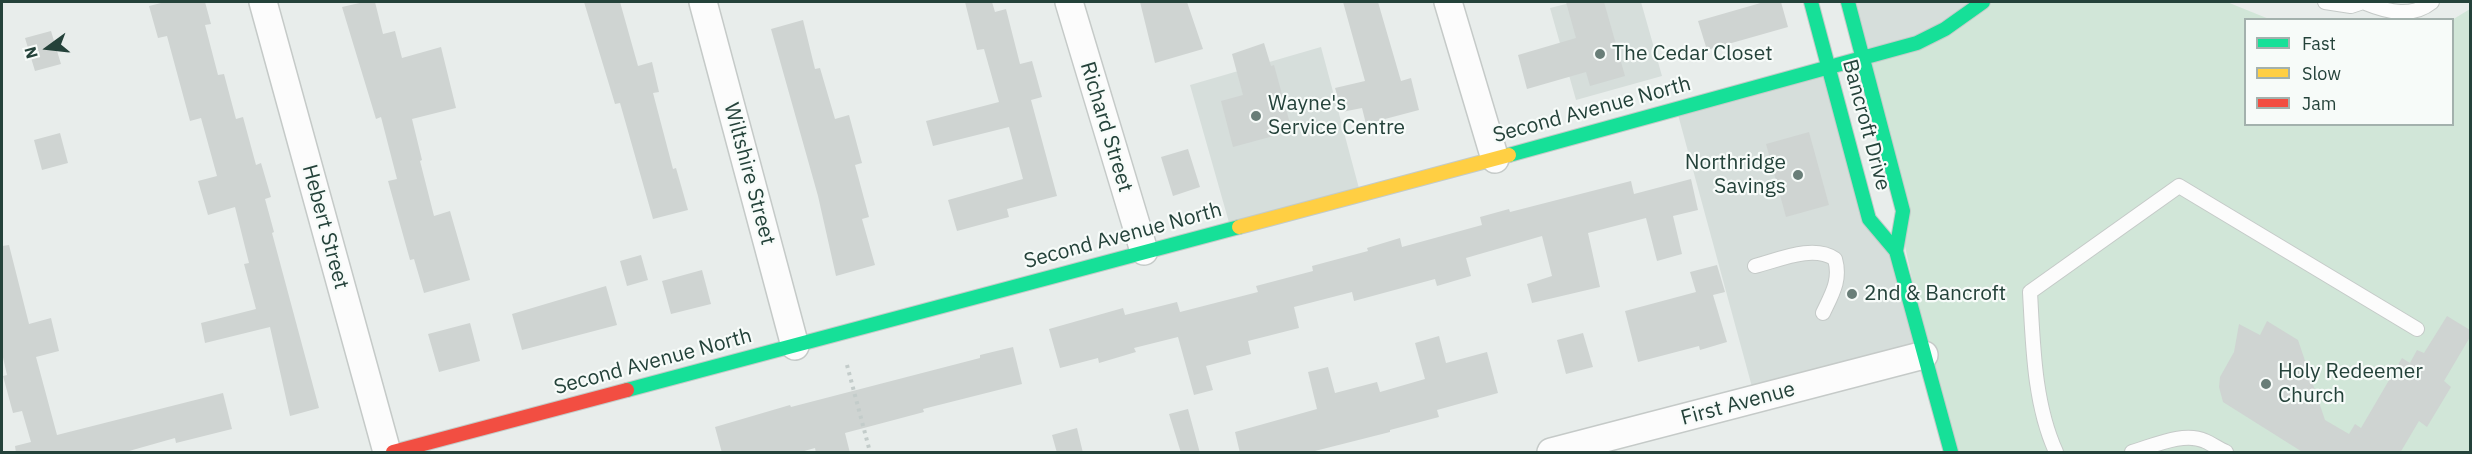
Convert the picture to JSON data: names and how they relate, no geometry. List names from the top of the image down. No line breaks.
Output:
{"streets":{"main road":["Second Avenue North","Bancroft Drive"],"street":["Richard Street","Wiltshire Street","Hebert Street","First Avenue"]},"crossings":[["Second Avenue North","Bancroft Drive"],["Second Avenue North","Richard Street"],["Second Avenue North","Wiltshire Street"],["Bancroft Drive","First Avenue"]],"places":["The Cedar Closet","Wayne's Service Centre","Northridge Savings","2nd & Bancroft","Holy Redeemer Church"],"legend":["Fast","Slow","Jam"],"north":"left"}
